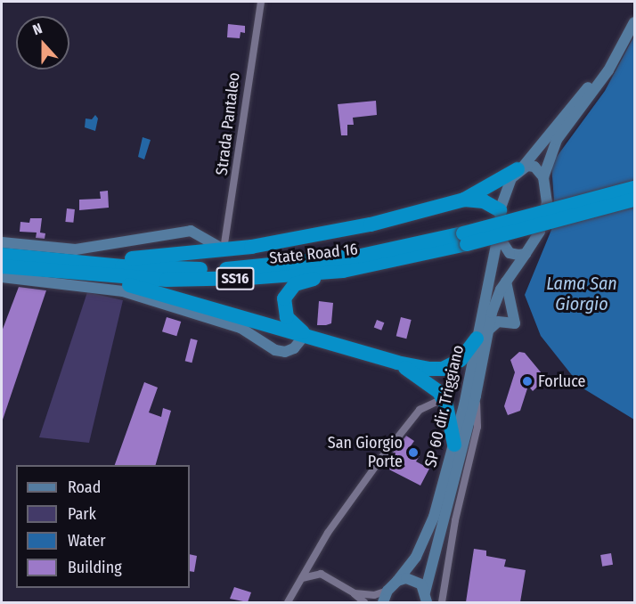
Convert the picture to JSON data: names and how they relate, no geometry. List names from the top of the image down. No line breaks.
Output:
{"streets":{"highway":["State Road 16","SS16"],"main road":["SP 60 dir. Triggiano"],"street":["Strada Pantaleo"]},"crossings":[["Strada Pantaleo","SS16"],["State Road 16","SS16"],["SS16","SP 60 dir. Triggiano"]],"water":["Lama San Giorgio"],"places":["Forluce","San Giorgio Porte"],"legend":["Road","Park","Water","Building"],"north":"top"}
